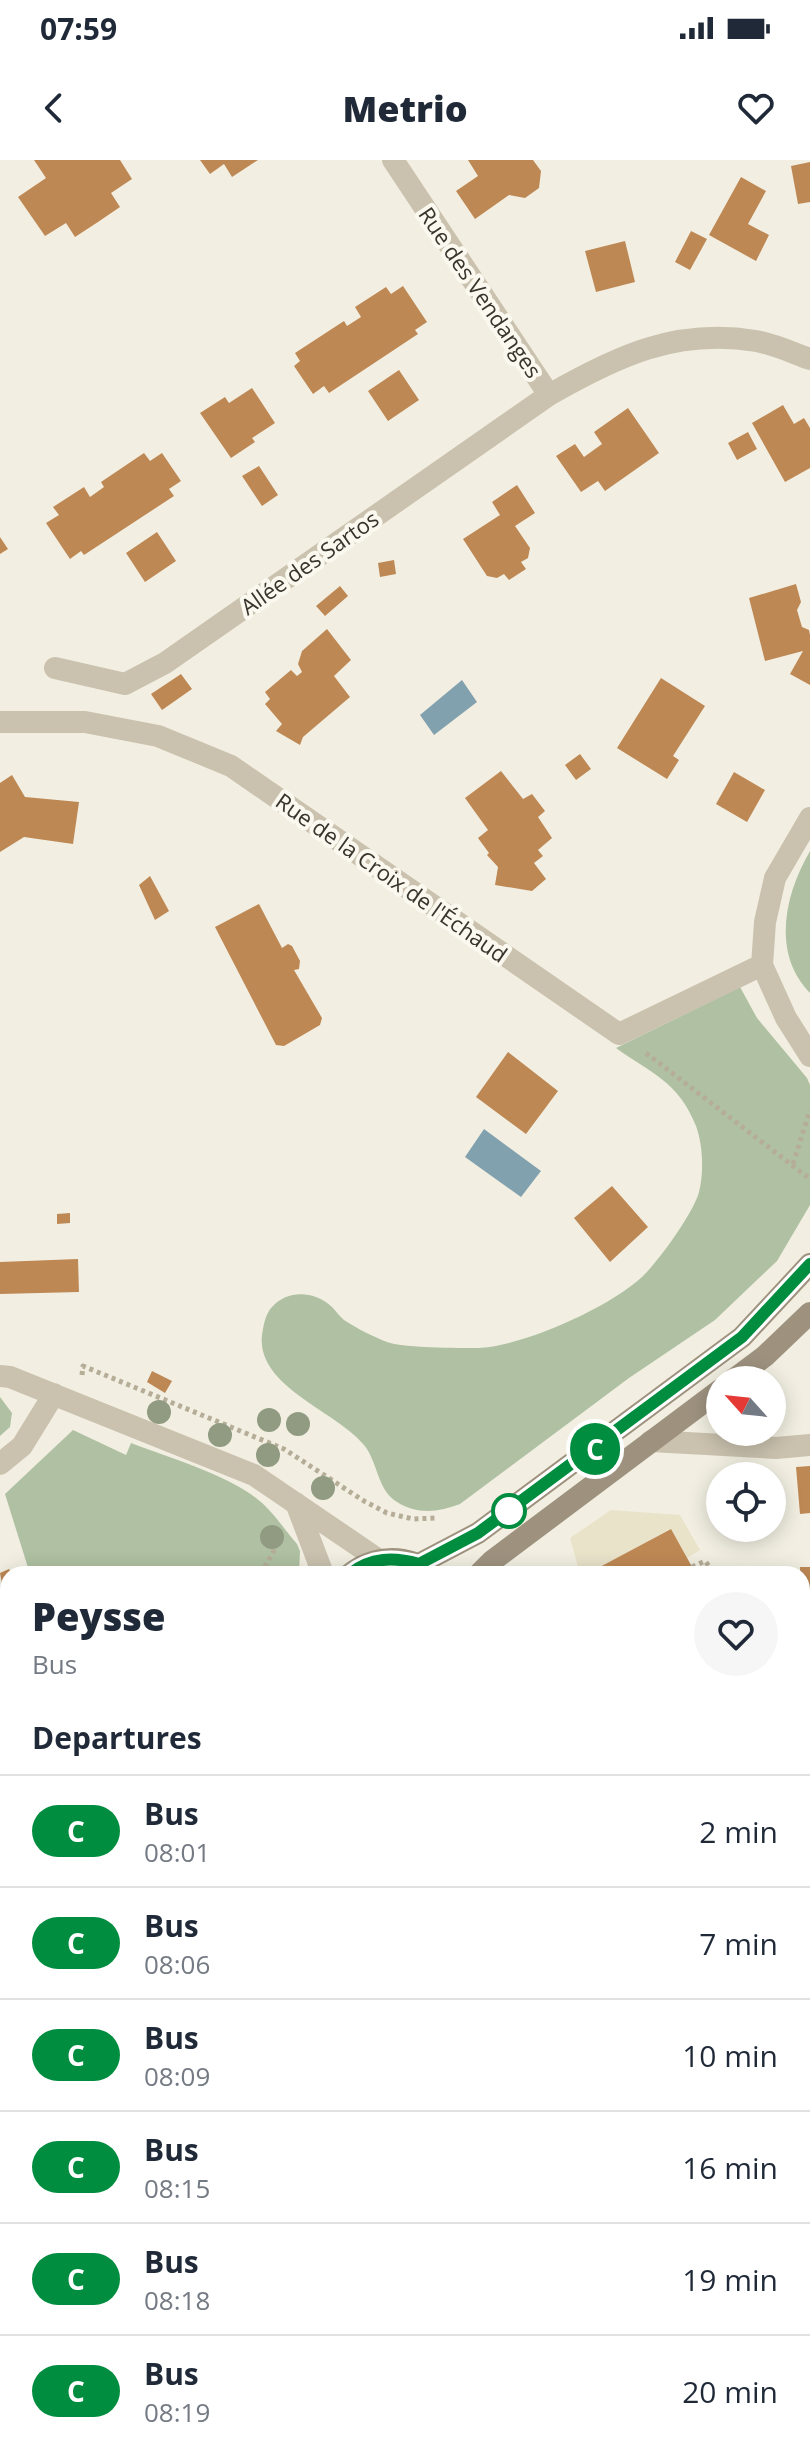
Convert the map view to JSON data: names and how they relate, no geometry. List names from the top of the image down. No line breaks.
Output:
{"streets":{"street":["Rue des Vendanges","Allée des Sartos","Rue de la Croix de l'Échaud"]},"crossings":[["Rue des Vendanges","Allée des Sartos"]],"lines":["bus line C"],"north":"top left","page":{"status":"07:59","header":"Metrio","on_map":"C","heading":[["Peysse","Bus"],"Departures"],"list":[{"mark":"C","name":"Bus","note":"08:01","value":"2 min"},{"mark":"C","name":"Bus","note":"08:06","value":"7 min"},{"mark":"C","name":"Bus","note":"08:09","value":"10 min"},{"mark":"C","name":"Bus","note":"08:15","value":"16 min"},{"mark":"C","name":"Bus","note":"08:18","value":"19 min"},{"mark":"C","name":"Bus","note":"08:19","value":"20 min"}]}}
